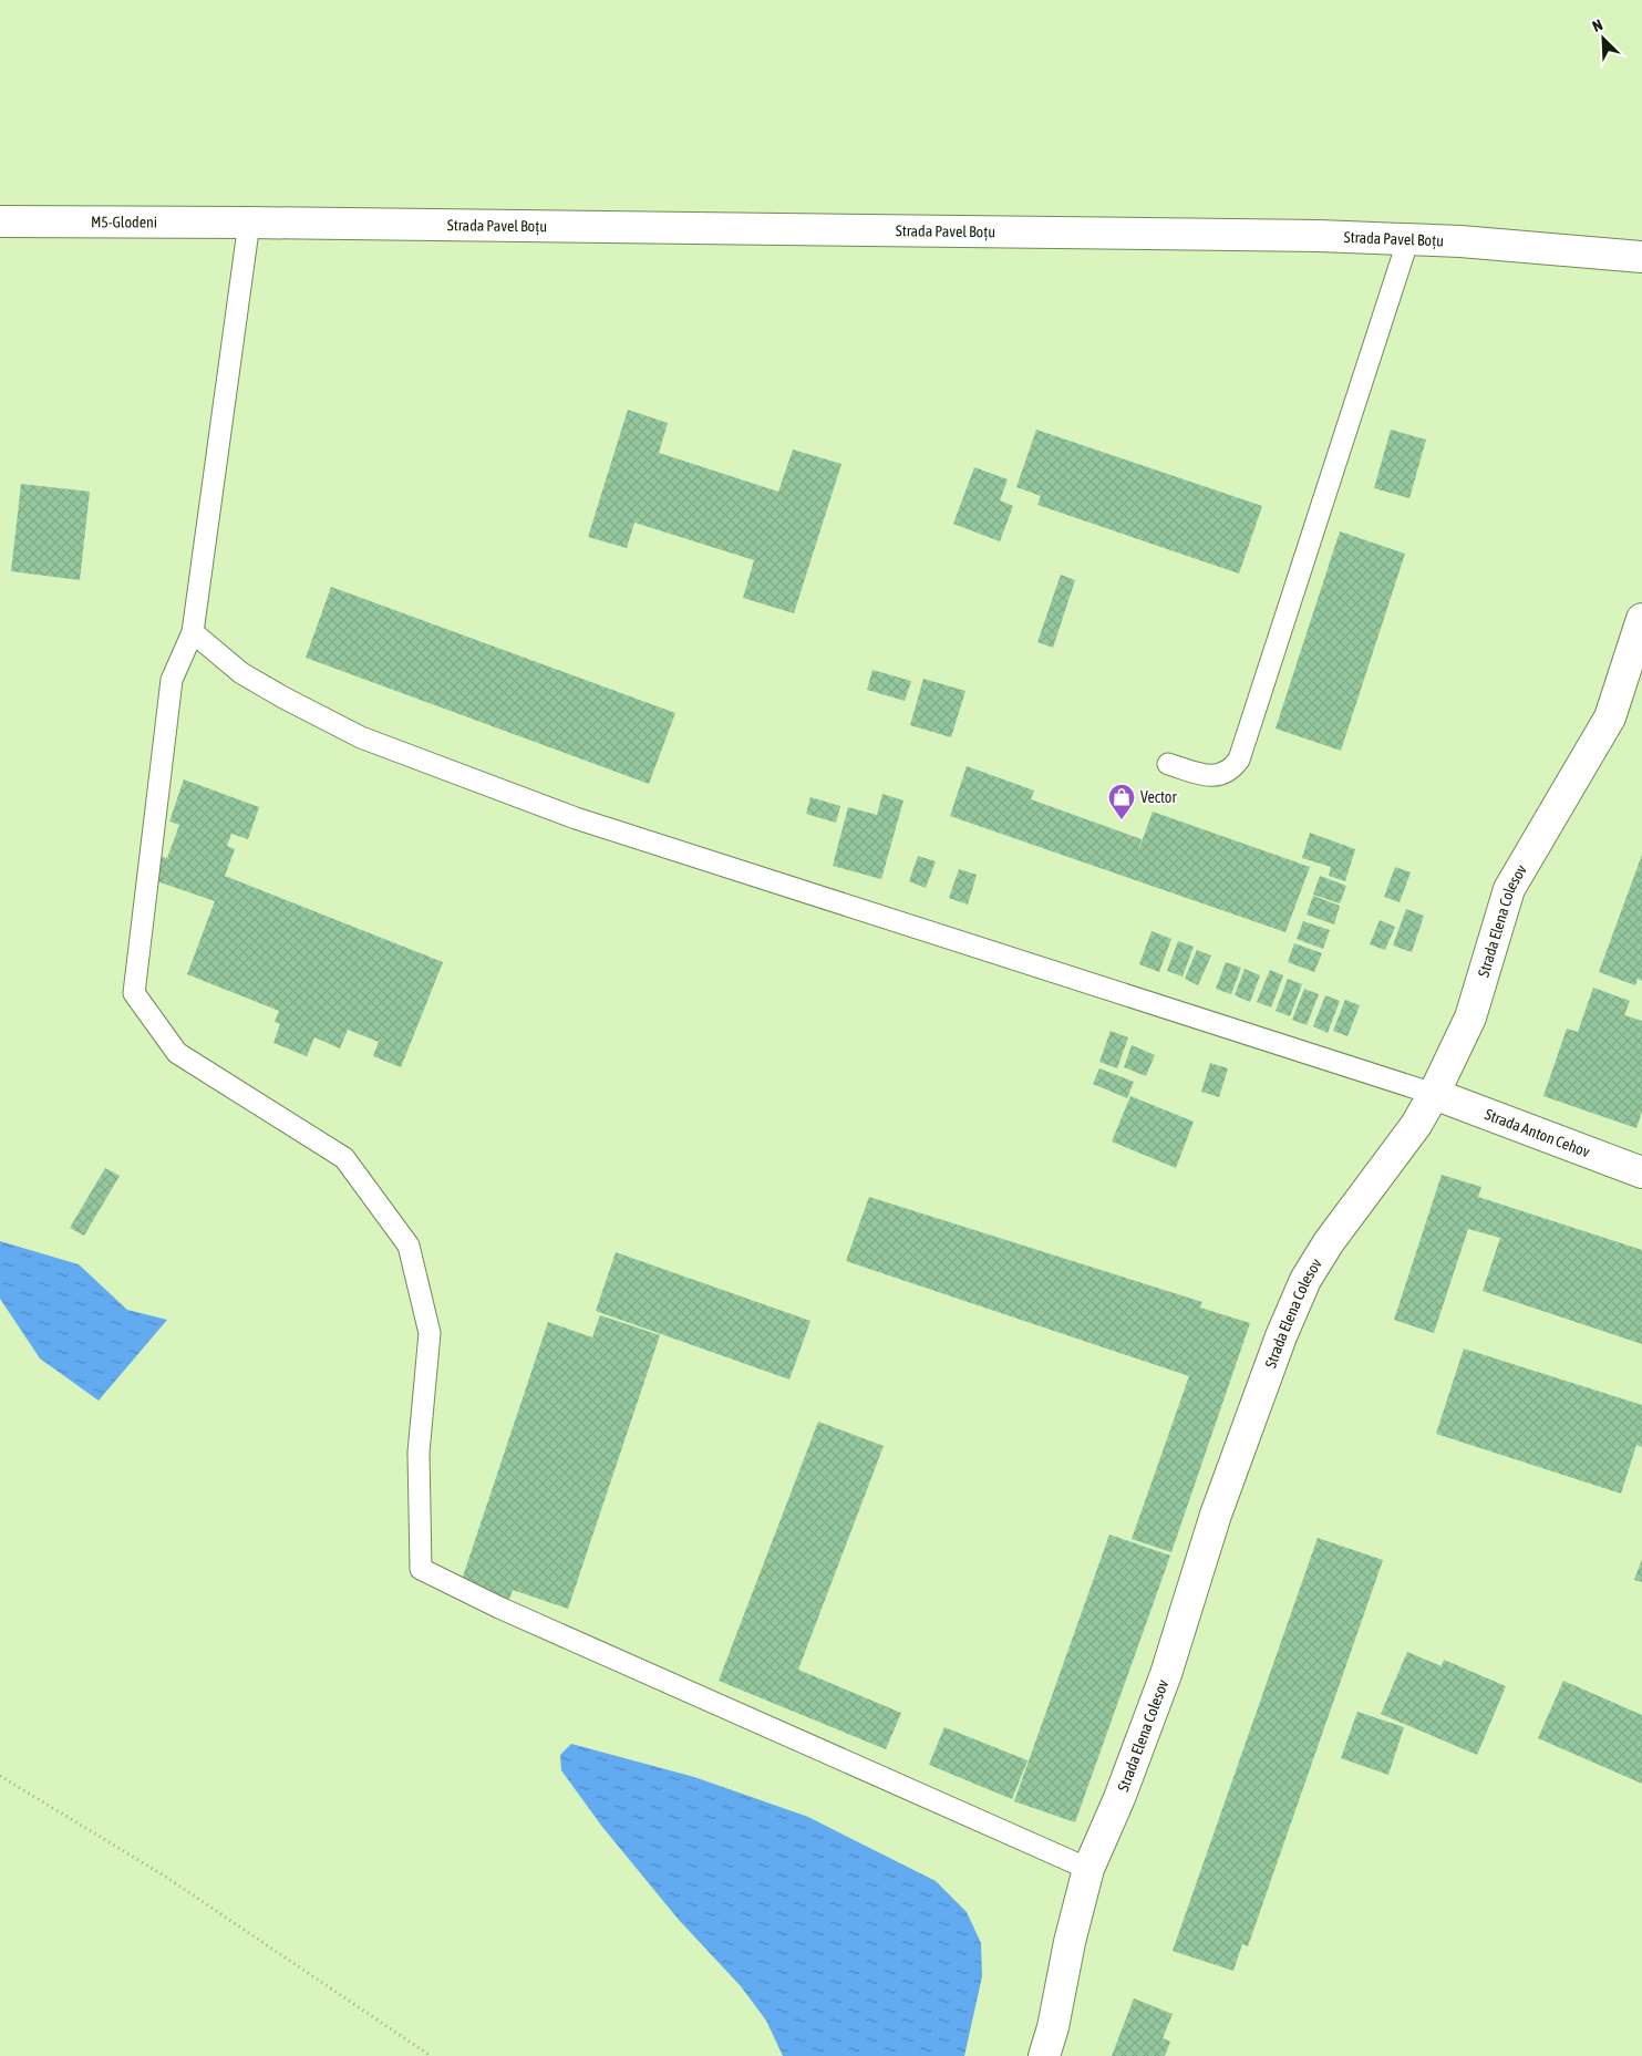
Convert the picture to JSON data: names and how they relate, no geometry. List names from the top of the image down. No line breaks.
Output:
{"streets":{"street":["M5-Glodeni","Strada Pavel Boțu","Strada Elena Colesov","Strada Anton Cehov"]},"crossings":[["M5-Glodeni","Strada Pavel Boțu"],["Strada Elena Colesov","Strada Anton Cehov"]],"places":{"shop":["Vector"]},"north":"top left"}
